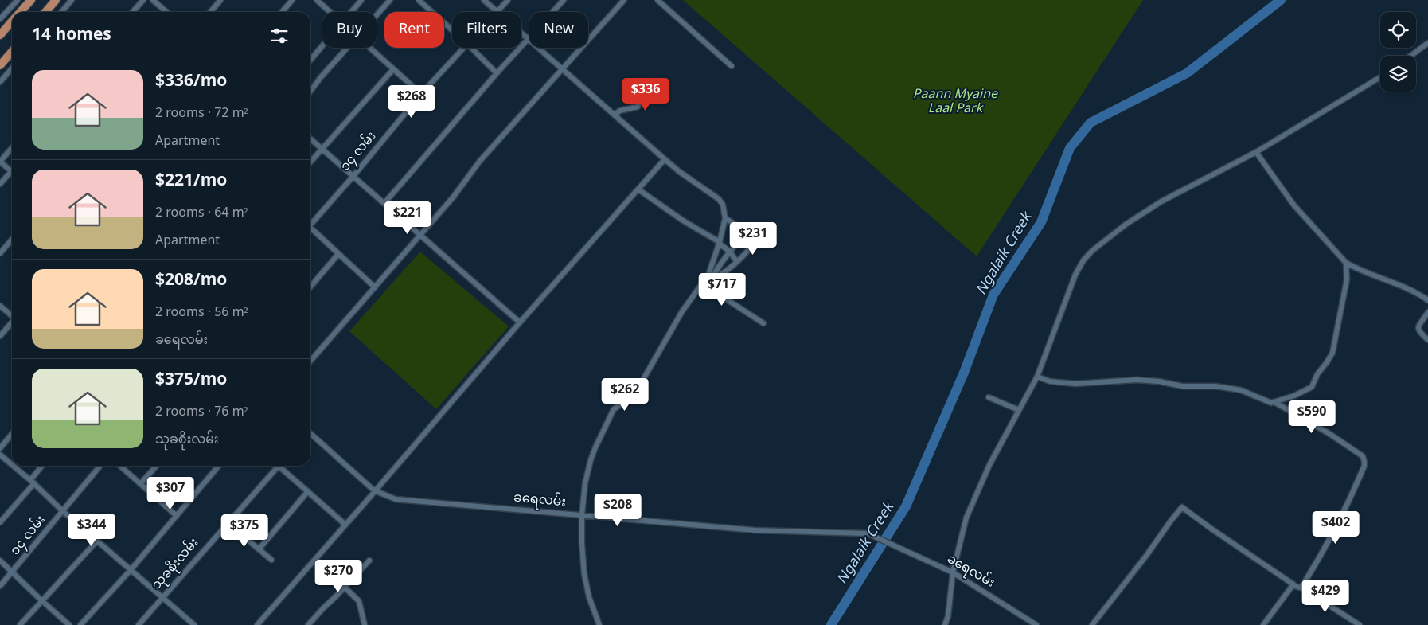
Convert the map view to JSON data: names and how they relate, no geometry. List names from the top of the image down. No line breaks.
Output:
{"streets":{"street":["၁၄ လမ်း","ခရေလမ်း","သုခစိုးလမ်း"]},"water":["Ngalaik Creek"],"parks":["Paann Myaine Laal Park"],"page":{"chip":["Buy","Rent","Filters","New"],"heading":"14 homes","list":[{"name":"$336/mo","note":"2 rooms · 72 m² · Apartment"},{"name":"$221/mo","note":"2 rooms · 64 m² · Apartment"},{"name":"$208/mo","note":"2 rooms · 56 m² · ခရေလမ်း"},{"name":"$375/mo","note":"2 rooms · 76 m² · သုခစိုးလမ်း"}],"price":["$336","$268","$221","$231","$717","$262","$590","$307","$208","$402","$344","$375","$270","$429"]}}
